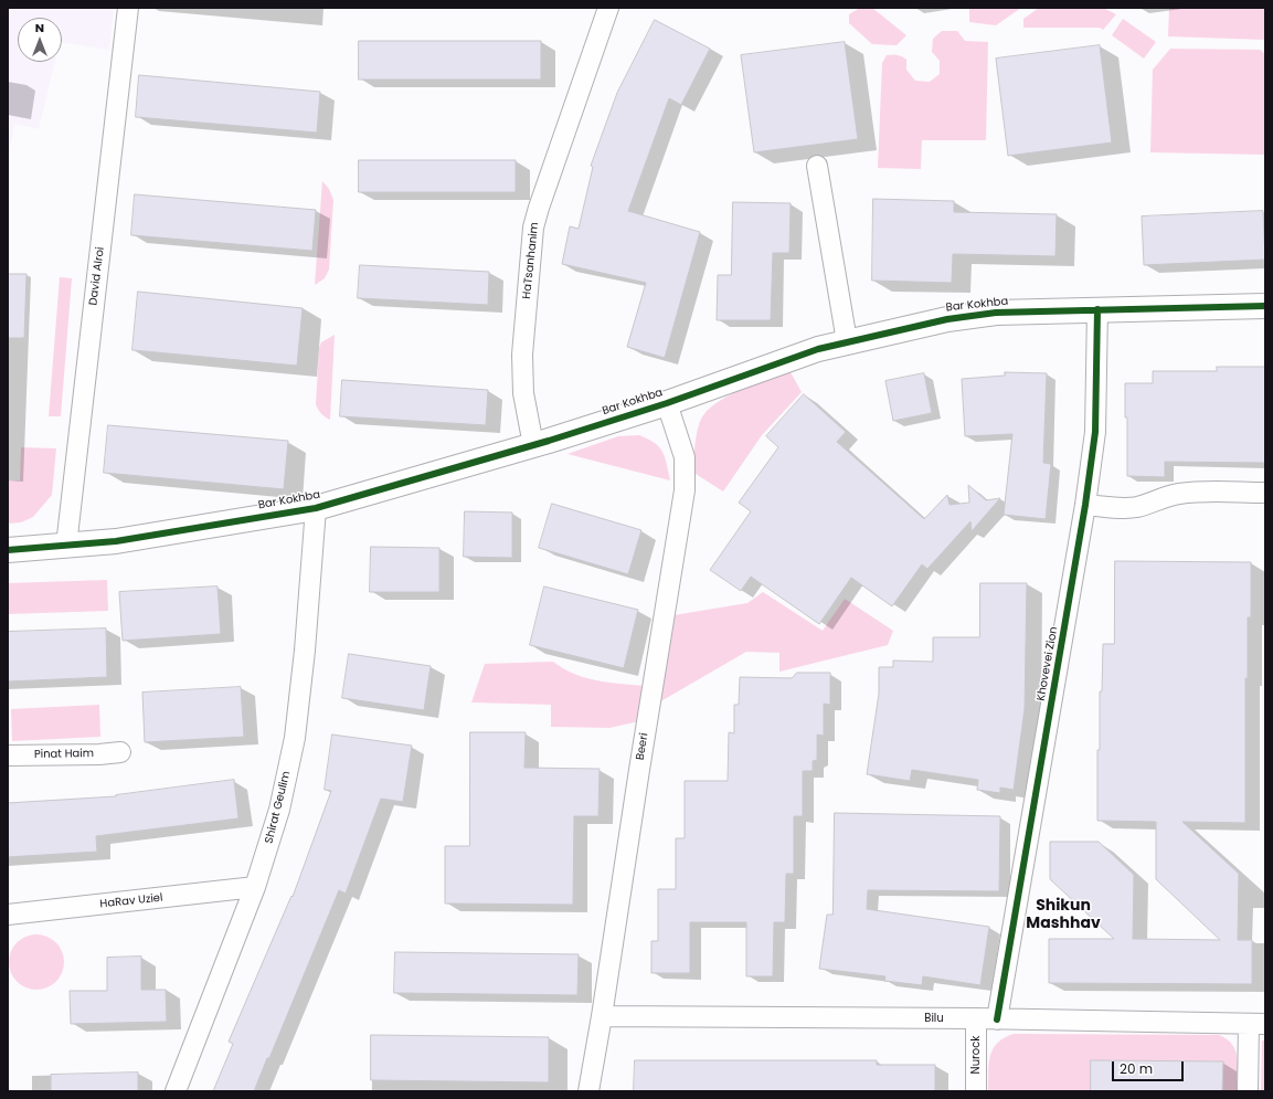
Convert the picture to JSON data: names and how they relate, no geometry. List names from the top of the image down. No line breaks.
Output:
{"streets":{"street":["HaTsanhanim","David Alroi","Bar Kokhba","Khovevei Zion","Beeri","Pinat Haim","Shirat Geulim","HaRav Uziel","Bilu","Nurock"]},"crossings":[["HaTsanhanim","Bar Kokhba"],["David Alroi","Bar Kokhba"],["Bar Kokhba","Khovevei Zion"],["Bar Kokhba","Beeri"],["Bar Kokhba","Shirat Geulim"],["Khovevei Zion","Bilu"],["Beeri","Bilu"],["Shirat Geulim","HaRav Uziel"],["Bilu","Nurock"]],"districts":["Shikun Mashhav"],"scale_bar":"20 m","north":"top"}
